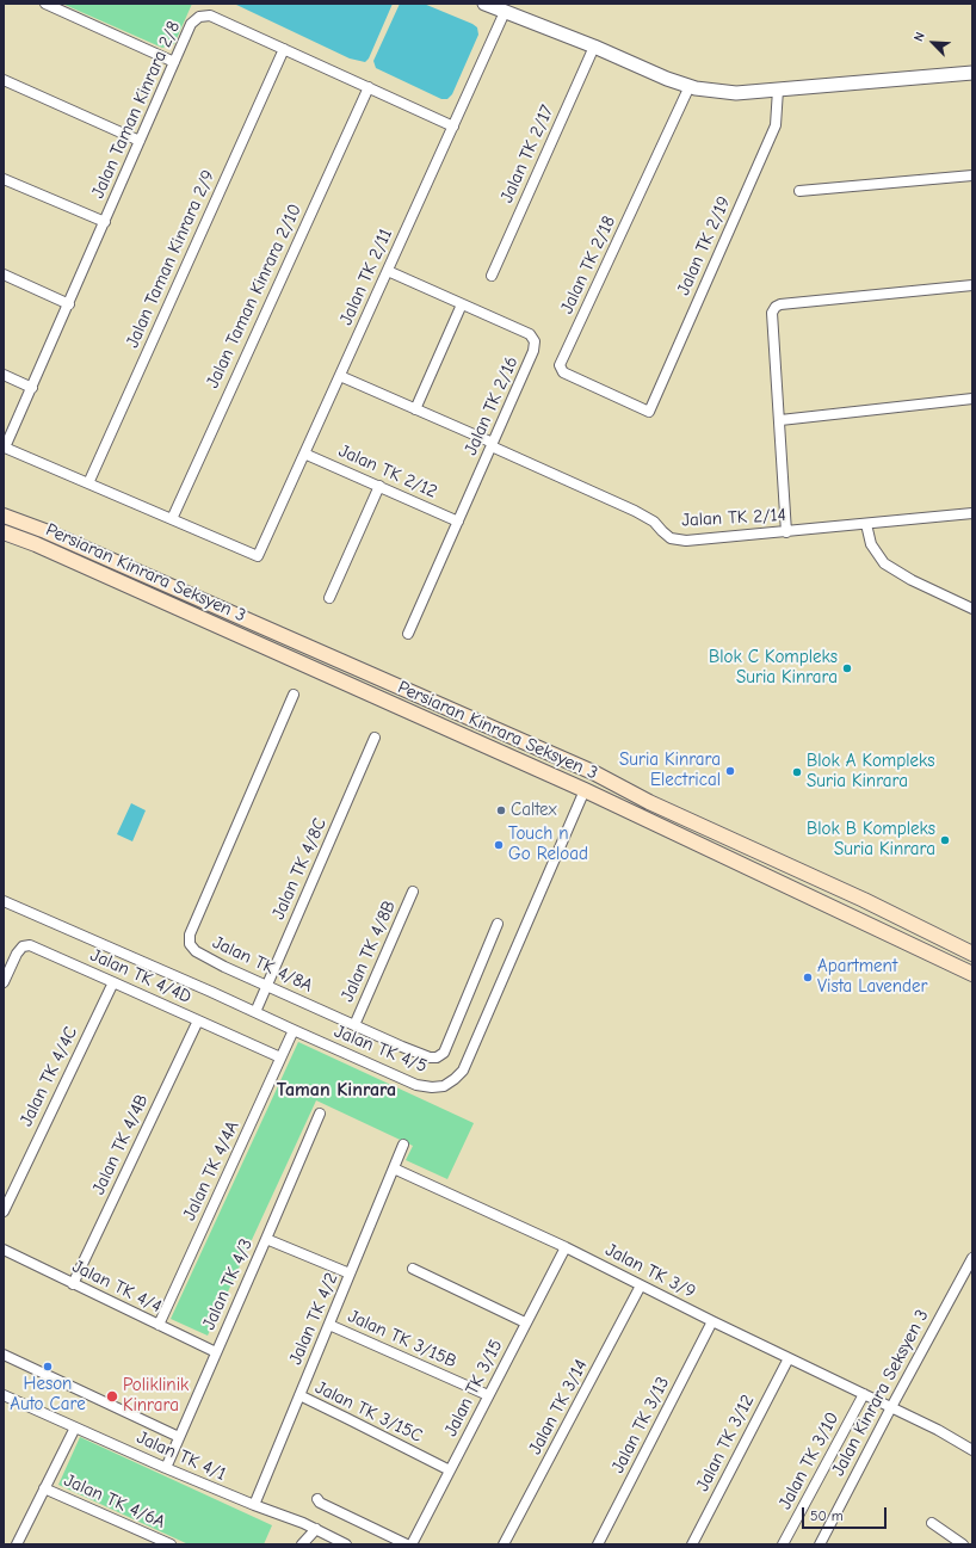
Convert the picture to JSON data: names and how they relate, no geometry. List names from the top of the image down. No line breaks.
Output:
{"streets":{"main road":["Persiaran Kinrara Seksyen 3"],"street":["Jalan Taman Kinrara 2/8","Jalan TK 2/17","Jalan TK 2/19","Jalan Taman Kinrara 2/9","Jalan TK 2/18","Jalan TK 2/11","Jalan Taman Kinrara 2/10","Jalan TK 2/16","Jalan TK 2/12","Jalan TK 2/14","Jalan TK 4/8C","Jalan TK 4/8B","Jalan TK 4/8A","Jalan TK 4/4D","Jalan TK 4/5","Jalan TK 4/4C","Jalan TK 4/4B","Jalan TK 4/4A","Jalan TK 3/9","Jalan TK 4/3","Jalan TK 4/4","Jalan TK 4/2","Jalan TK 3/15B","Jalan TK 3/15","Jalan Kinrara Seksyen 3","Jalan TK 3/14","Jalan TK 3/15C","Jalan TK 3/13","Jalan TK 3/12","Jalan TK 4/1","Jalan TK 3/10","Jalan TK 4/6A"]},"crossings":[["Jalan Taman Kinrara 2/8","Jalan Taman Kinrara 2/9"],["Jalan Taman Kinrara 2/8","Jalan TK 2/11"],["Jalan Taman Kinrara 2/8","Jalan Taman Kinrara 2/10"],["Jalan TK 2/19","Jalan TK 2/18"],["Jalan TK 2/11","Jalan Taman Kinrara 2/10"],["Jalan TK 2/11","Jalan TK 2/16"],["Jalan TK 2/11","Jalan TK 2/12"],["Jalan TK 2/11","Jalan TK 2/14"],["Jalan TK 2/16","Jalan TK 2/12"],["Jalan TK 2/16","Jalan TK 2/14"],["Persiaran Kinrara Seksyen 3","Jalan TK 4/5"],["Jalan TK 4/8C","Jalan TK 4/8A"],["Jalan TK 4/8C","Jalan TK 4/5"],["Jalan TK 4/8B","Jalan TK 4/8A"],["Jalan TK 4/4D","Jalan TK 4/4C"],["Jalan TK 4/4D","Jalan TK 4/4B"],["Jalan TK 4/4D","Jalan TK 4/4A"],["Jalan TK 4/5","Jalan TK 4/4A"],["Jalan TK 4/4B","Jalan TK 4/4"],["Jalan TK 4/4A","Jalan TK 4/4"],["Jalan TK 3/9","Jalan TK 4/2"],["Jalan TK 3/9","Jalan TK 3/15"],["Jalan TK 3/9","Jalan Kinrara Seksyen 3"],["Jalan TK 3/9","Jalan TK 3/14"],["Jalan TK 3/9","Jalan TK 3/13"],["Jalan TK 3/9","Jalan TK 3/12"],["Jalan TK 3/9","Jalan TK 3/10"],["Jalan TK 4/3","Jalan TK 4/4"],["Jalan TK 4/3","Jalan TK 4/1"],["Jalan TK 4/2","Jalan TK 3/15B"],["Jalan TK 4/2","Jalan TK 3/15C"],["Jalan TK 4/2","Jalan TK 4/1"],["Jalan TK 3/15B","Jalan TK 3/15"],["Jalan TK 3/15","Jalan TK 3/15C"]],"districts":["Taman Kinrara"],"places":["Blok C Kompleks Suria Kinrara","Suria Kinrara Electrical","Blok A Kompleks Suria Kinrara","Caltex","Blok B Kompleks Suria Kinrara","Touch n Go Reload","Apartment Vista Lavender","Heson Auto Care","Poliklinik Kinrara"],"scale_bar":"50 m","north":"top left"}
